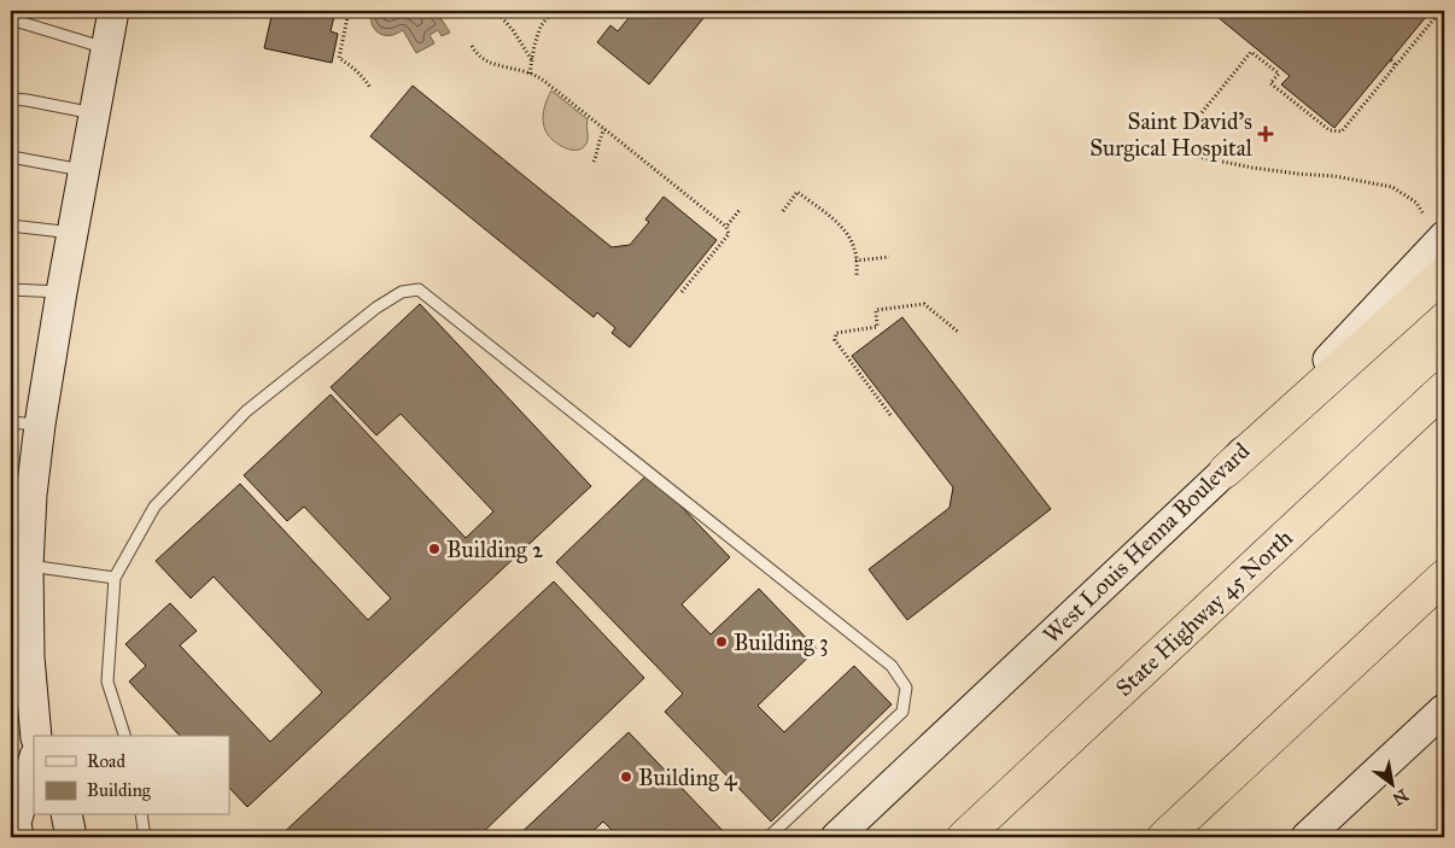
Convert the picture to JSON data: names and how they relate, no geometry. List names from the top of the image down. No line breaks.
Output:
{"streets":{"highway":["State Highway 45 North"],"main road":["West Louis Henna Boulevard"]},"places":{"health":["Saint David's Surgical Hospital"],"other":["Building 2","Building 3","Building 4"]},"legend":["Road","Building"],"north":"bottom right"}
